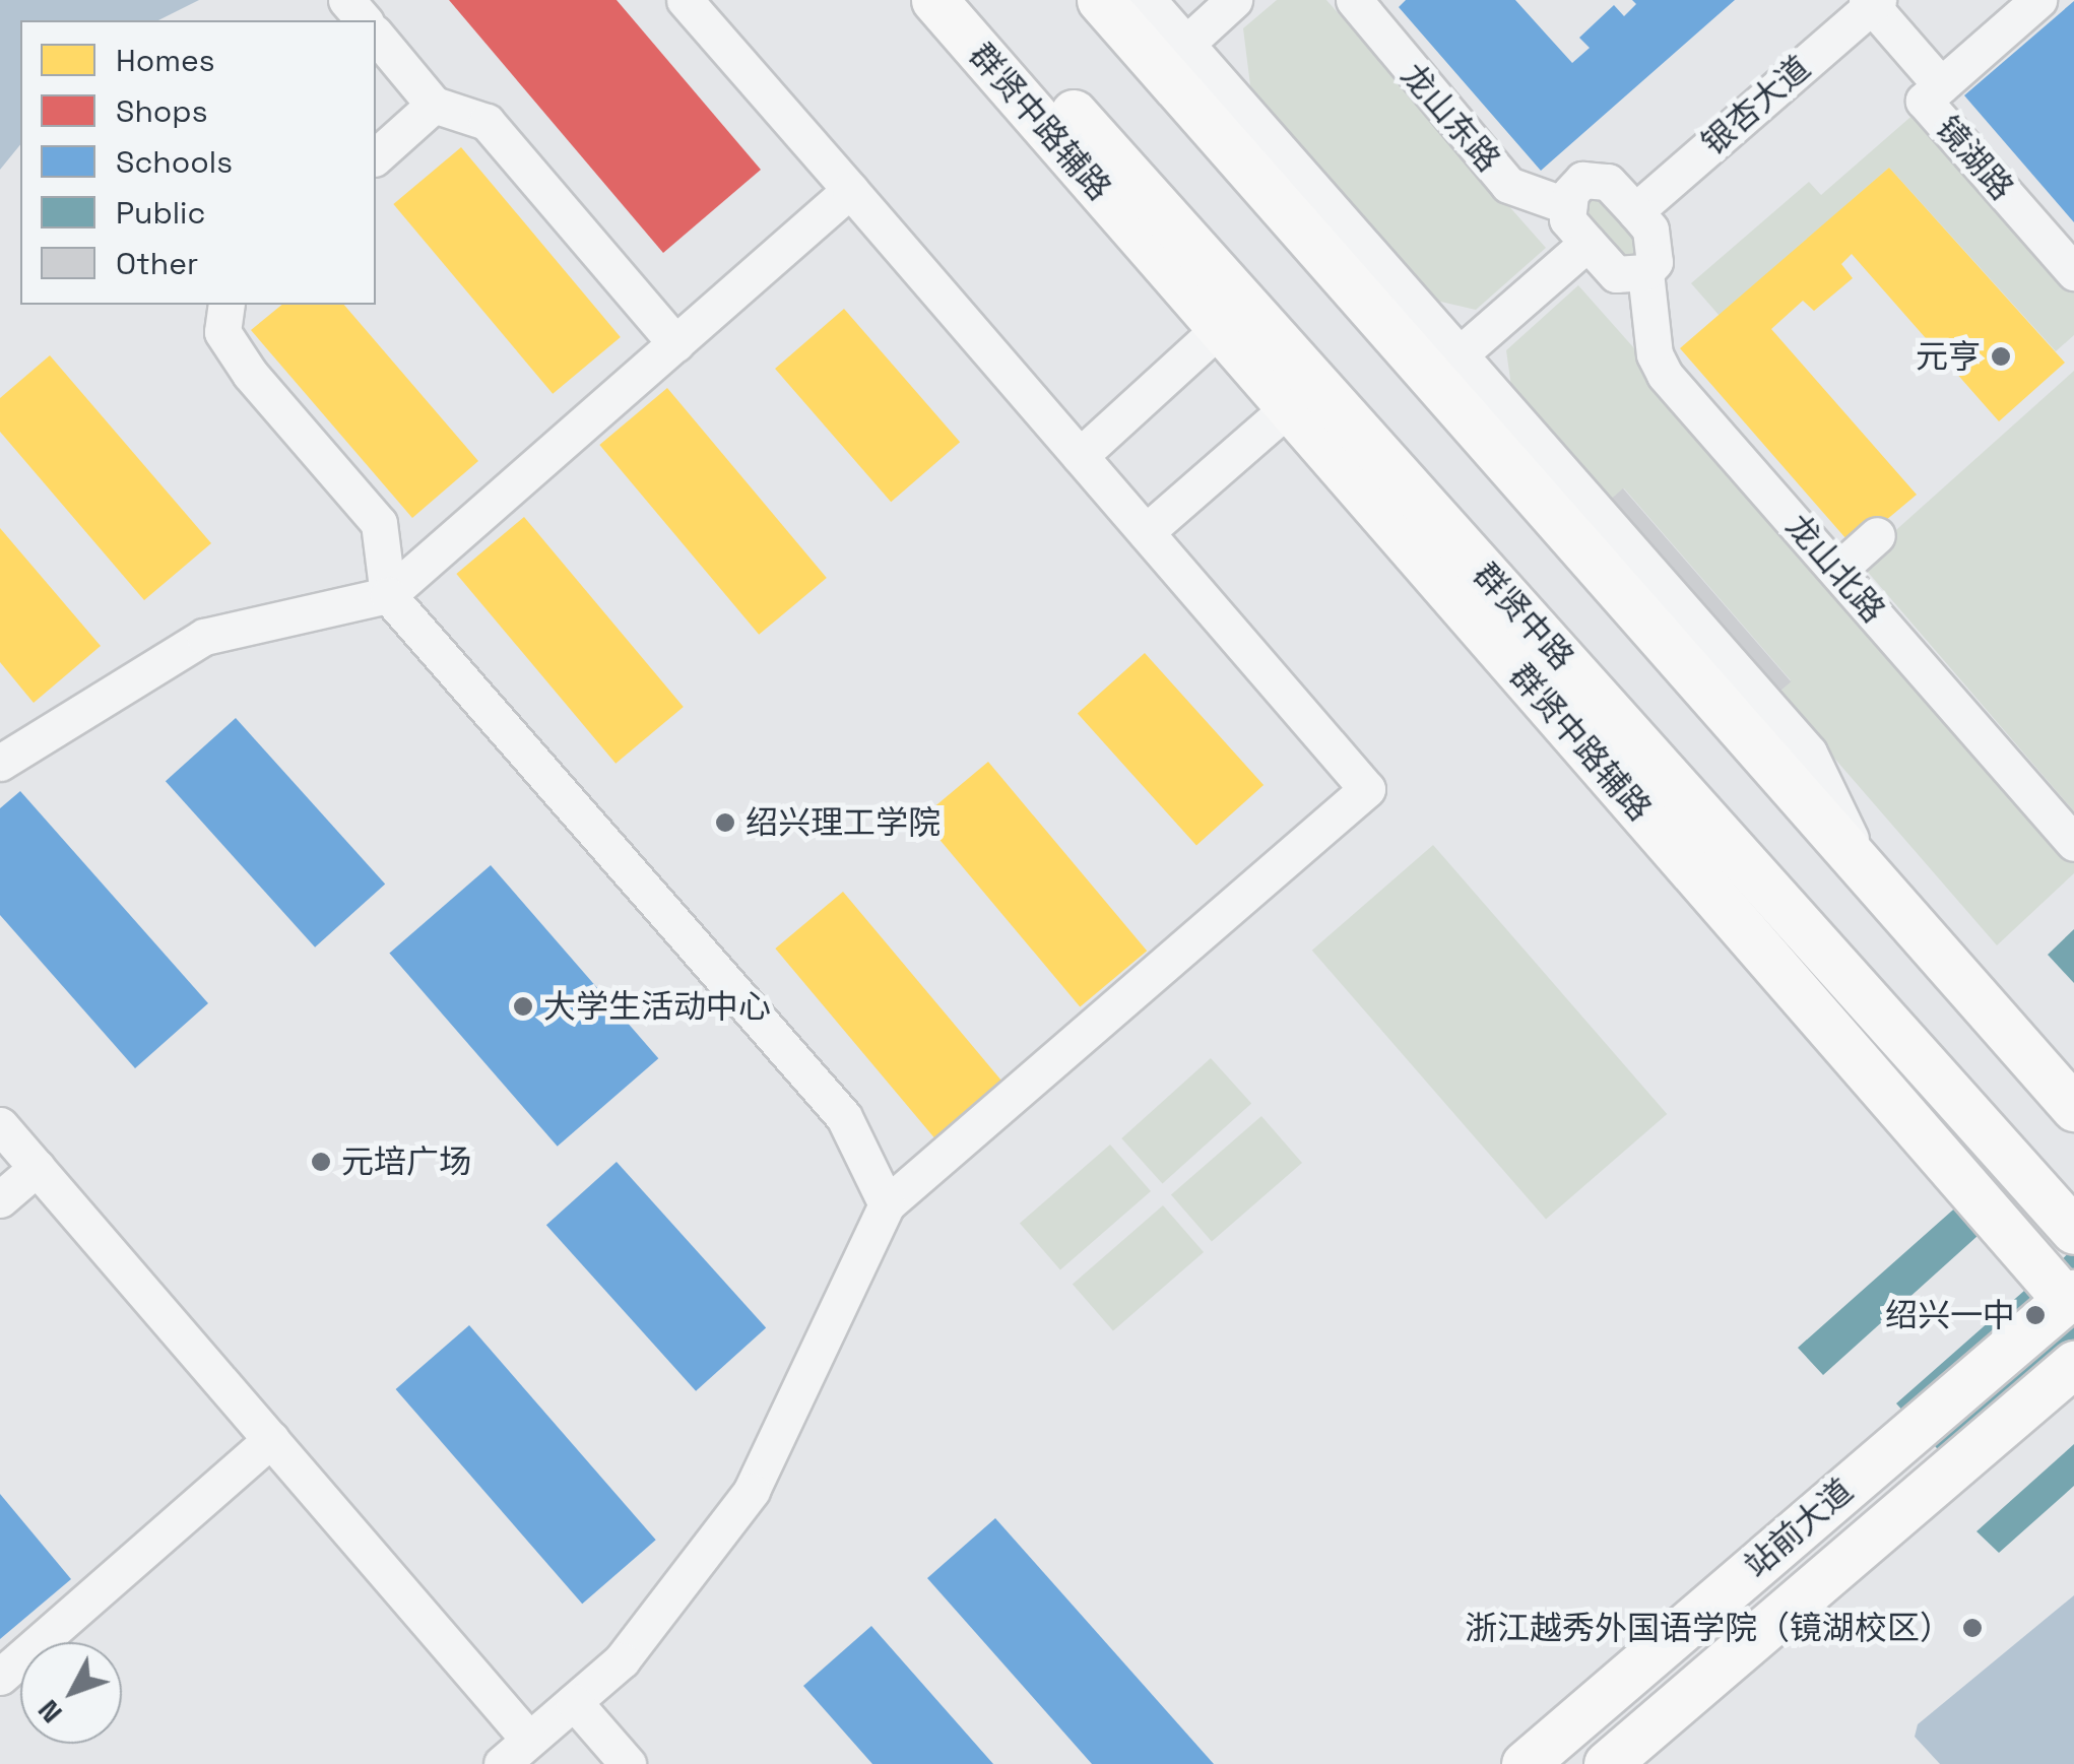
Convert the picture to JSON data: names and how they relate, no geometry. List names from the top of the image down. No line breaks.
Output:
{"streets":{"main road":["群贤中路辅路","群贤中路","站前大道"],"street":["银杏大道","龙山东路","镜湖路","龙山北路"]},"crossings":[["银杏大道","镜湖路"],["银杏大道","龙山北路"],["群贤中路辅路","站前大道"]],"places":["元亨","绍兴理工学院","大学生活动中心","元培广场","绍兴一中","浙江越秀外国语学院（镜湖校区）"],"legend":["Homes","Shops","Schools","Public","Other"],"north":"bottom left"}
